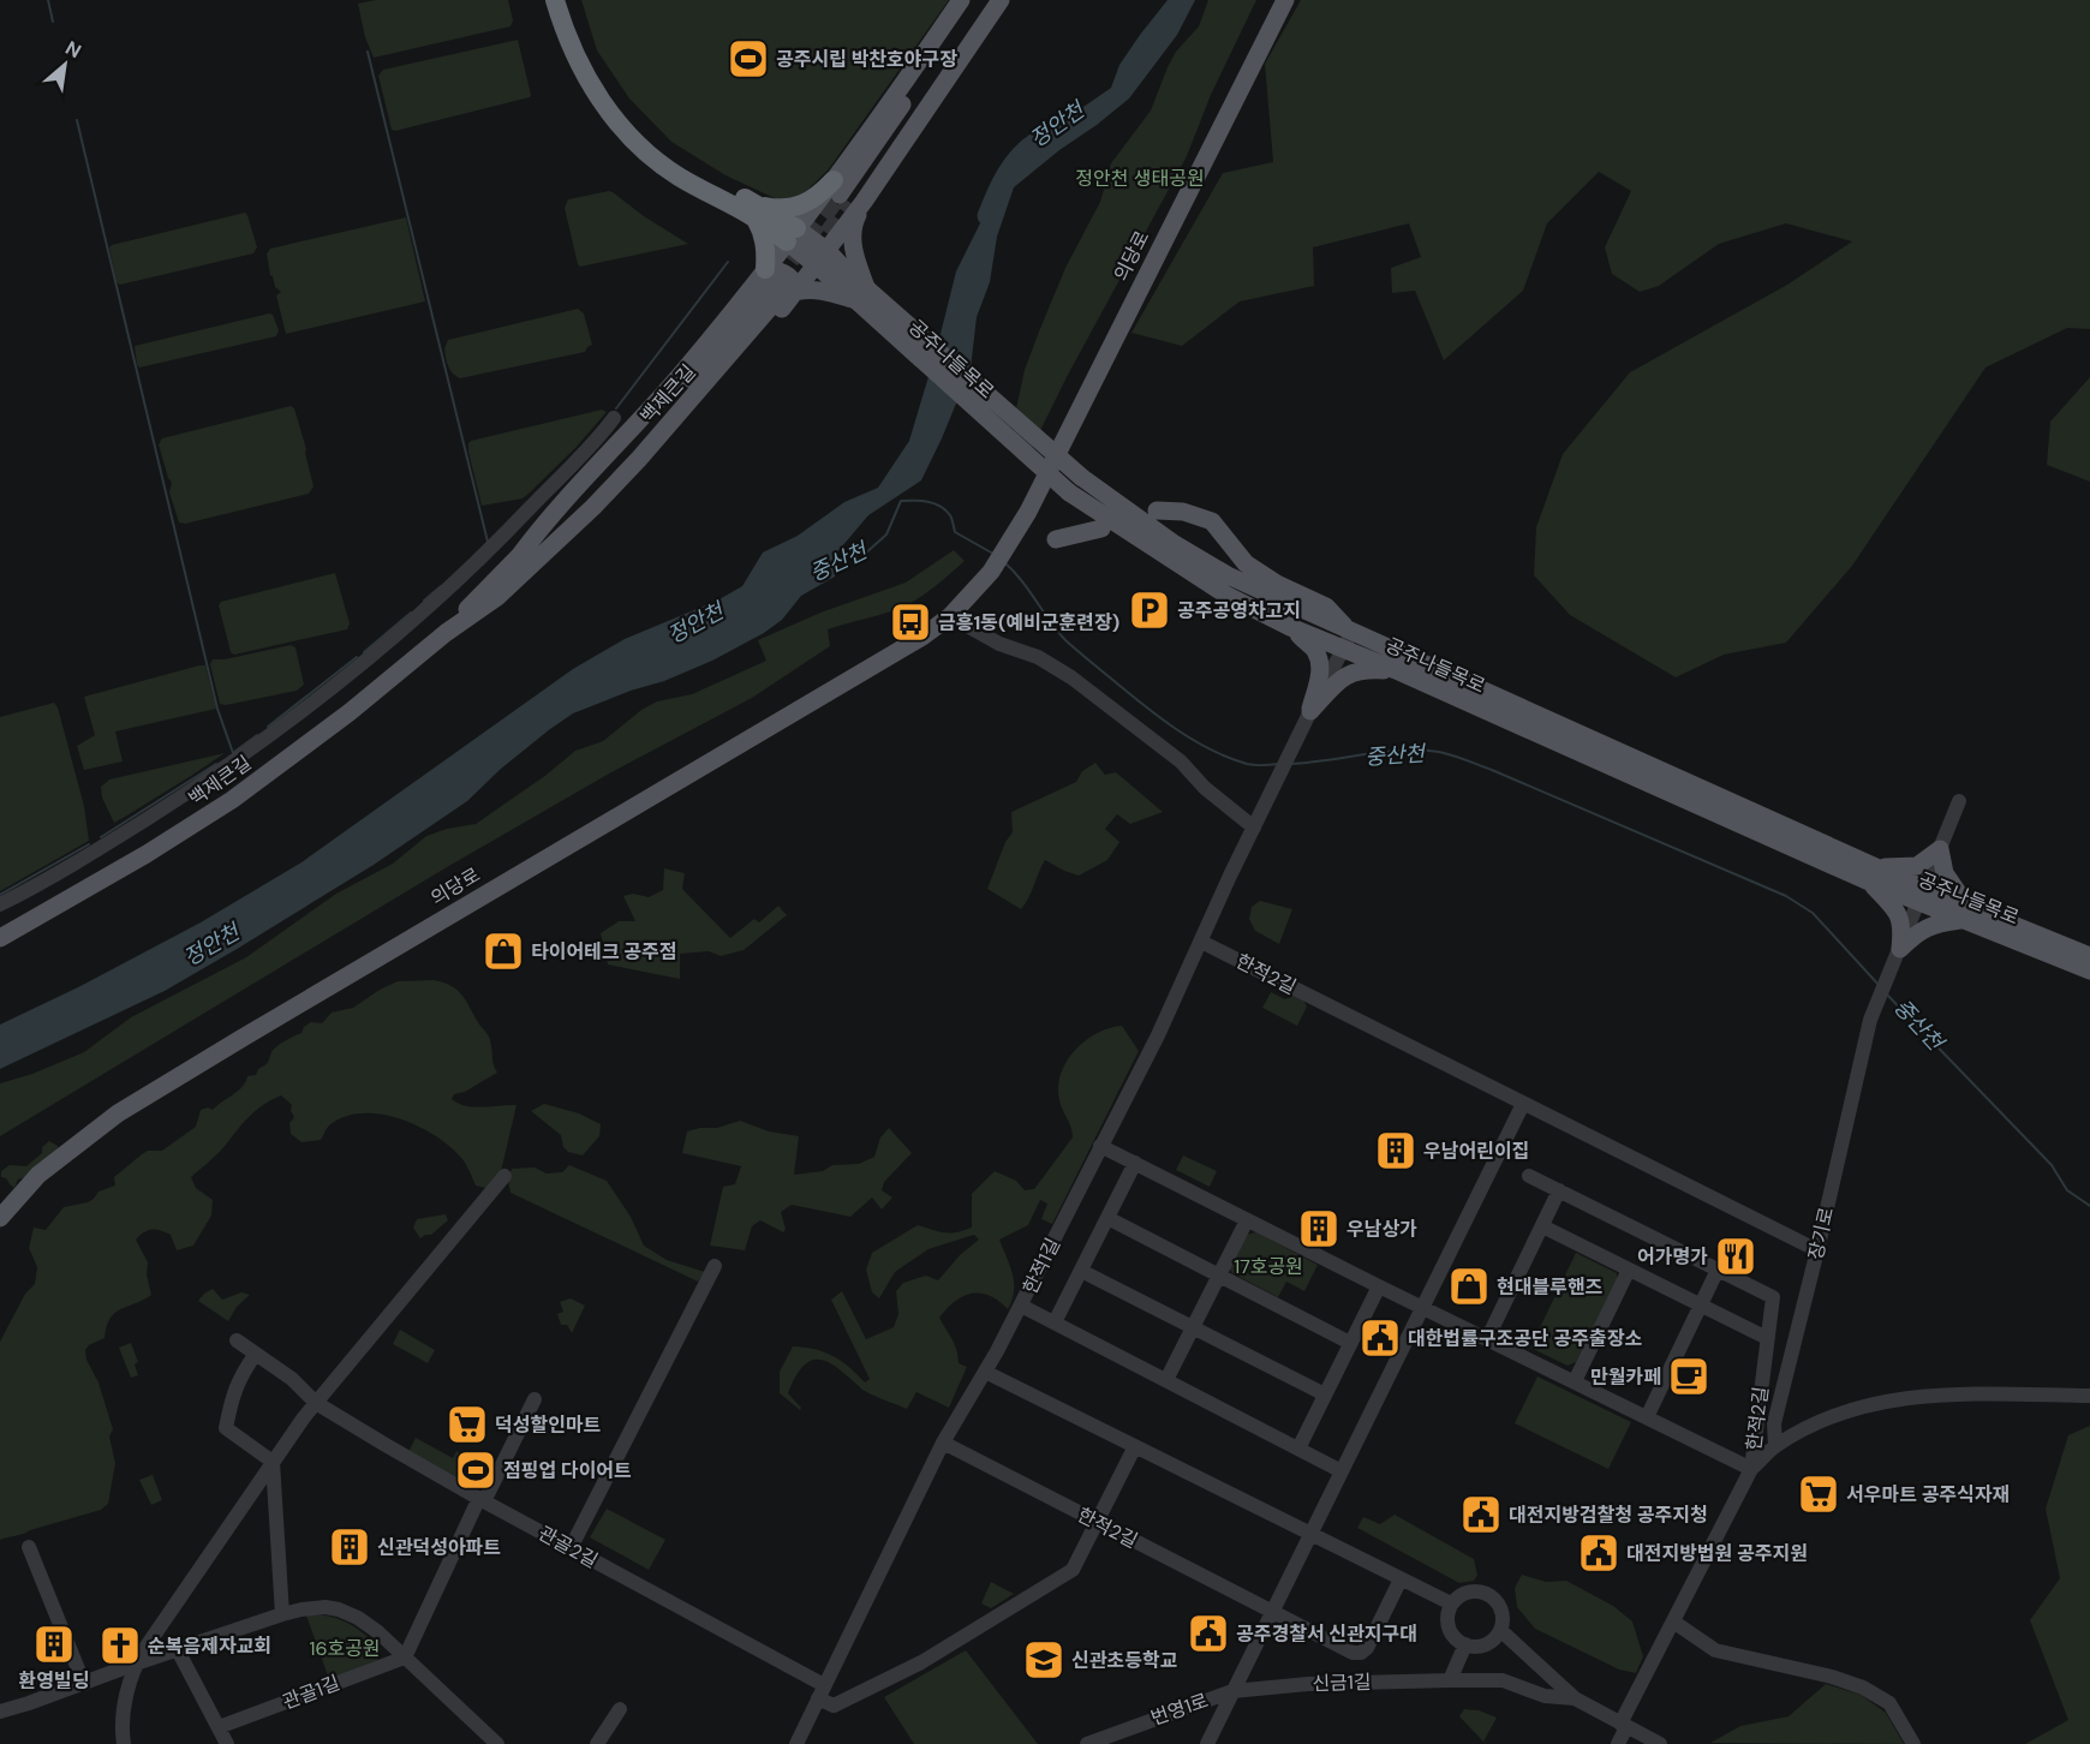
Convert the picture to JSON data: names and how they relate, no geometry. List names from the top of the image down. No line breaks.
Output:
{"streets":{"main road":["의당로","공주나들목로","백제큰길"],"street":["한적2길","장기로","한적1길","관골2길","신금1길","관골1길","번영1로"]},"crossings":[["공주나들목로","한적1길"],["한적2길","장기로"],["한적2길","한적1길"],["한적1길","관골2길"],["신금1길","번영1로"]],"water":["정안천","중산천"],"parks":["정안천 생태공원","17호공원","16호공원"],"places":{"sports":["공주시립 박찬호야구장","점핑업 다이어트"],"parking":["공주공영차고지"],"bus stop":["금흥1동(예비군훈련장)"],"shop":["타이어테크 공주점","현대블루핸즈"],"building":["우남어린이집","우남상가","신관덕성아파트","환영빌딩"],"restaurant":["어가명가"],"public building":["대한법률구조공단 공주출장소","대전지방검찰청 공주지청","대전지방법원 공주지원","공주경찰서 신관지구대"],"cafe":["만월카페"],"supermarket":["덕성할인마트","서우마트 공주식자재"],"church":["순복음제자교회"],"school or university":["신관초등학교"]},"north":"top right"}
